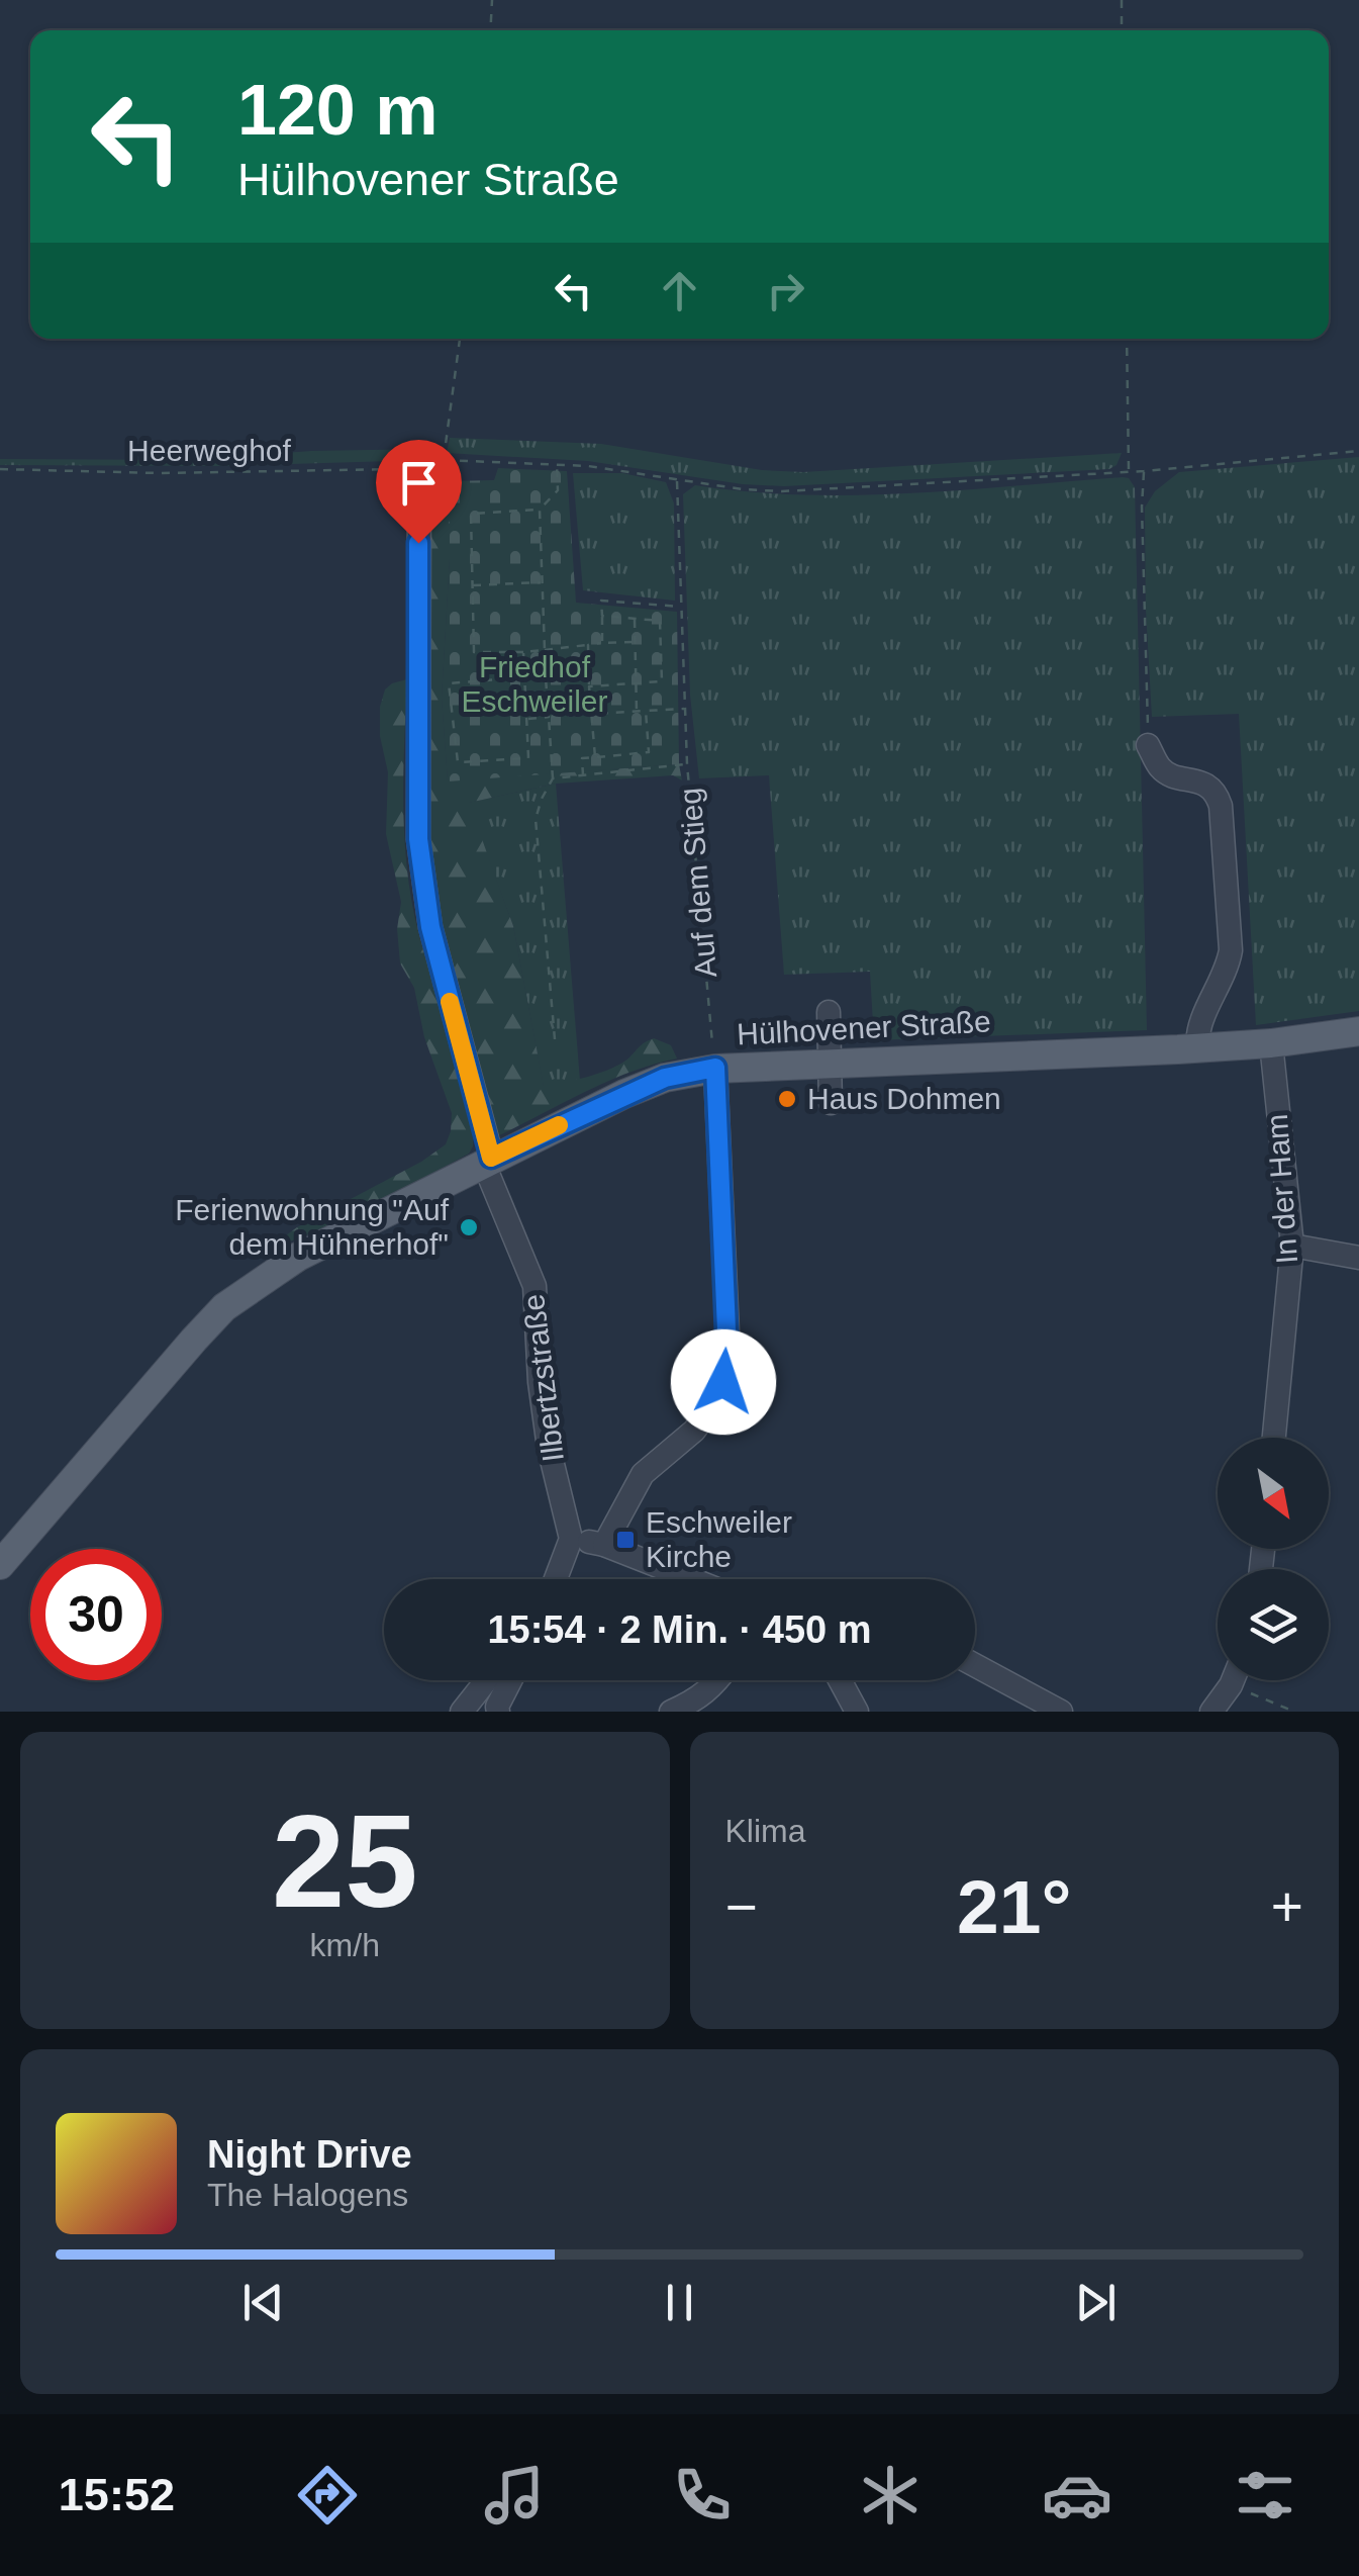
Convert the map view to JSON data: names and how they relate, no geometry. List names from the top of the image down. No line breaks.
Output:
{"streets":{"main road":["Hülhovener Straße"],"street":["In der Ham","Ilbertzstraße"],"path":["Heerweghof","Auf dem Stieg"]},"crossings":[["Heerweghof","Ilbertzstraße"],["Auf dem Stieg","Hülhovener Straße"],["Hülhovener Straße","In der Ham"],["Hülhovener Straße","Ilbertzstraße"]],"parks":["Friedhof Eschweiler"],"places":{"other":["Haus Dohmen","Ferienwohnung \"Auf dem Hühnerhof\""],"transit":["Eschweiler Kirche"]},"north":"bottom right","page":{"turn":["120 m","Hülhovener Straße"],"limit":"30","trip":"15:54 · 2 Min. · 450 m","tile":[["25","km/h"],"Klima"],"heat":["−","21°","+"],"song":["Night Drive","The Halogens"],"tabs":"15:52"}}
